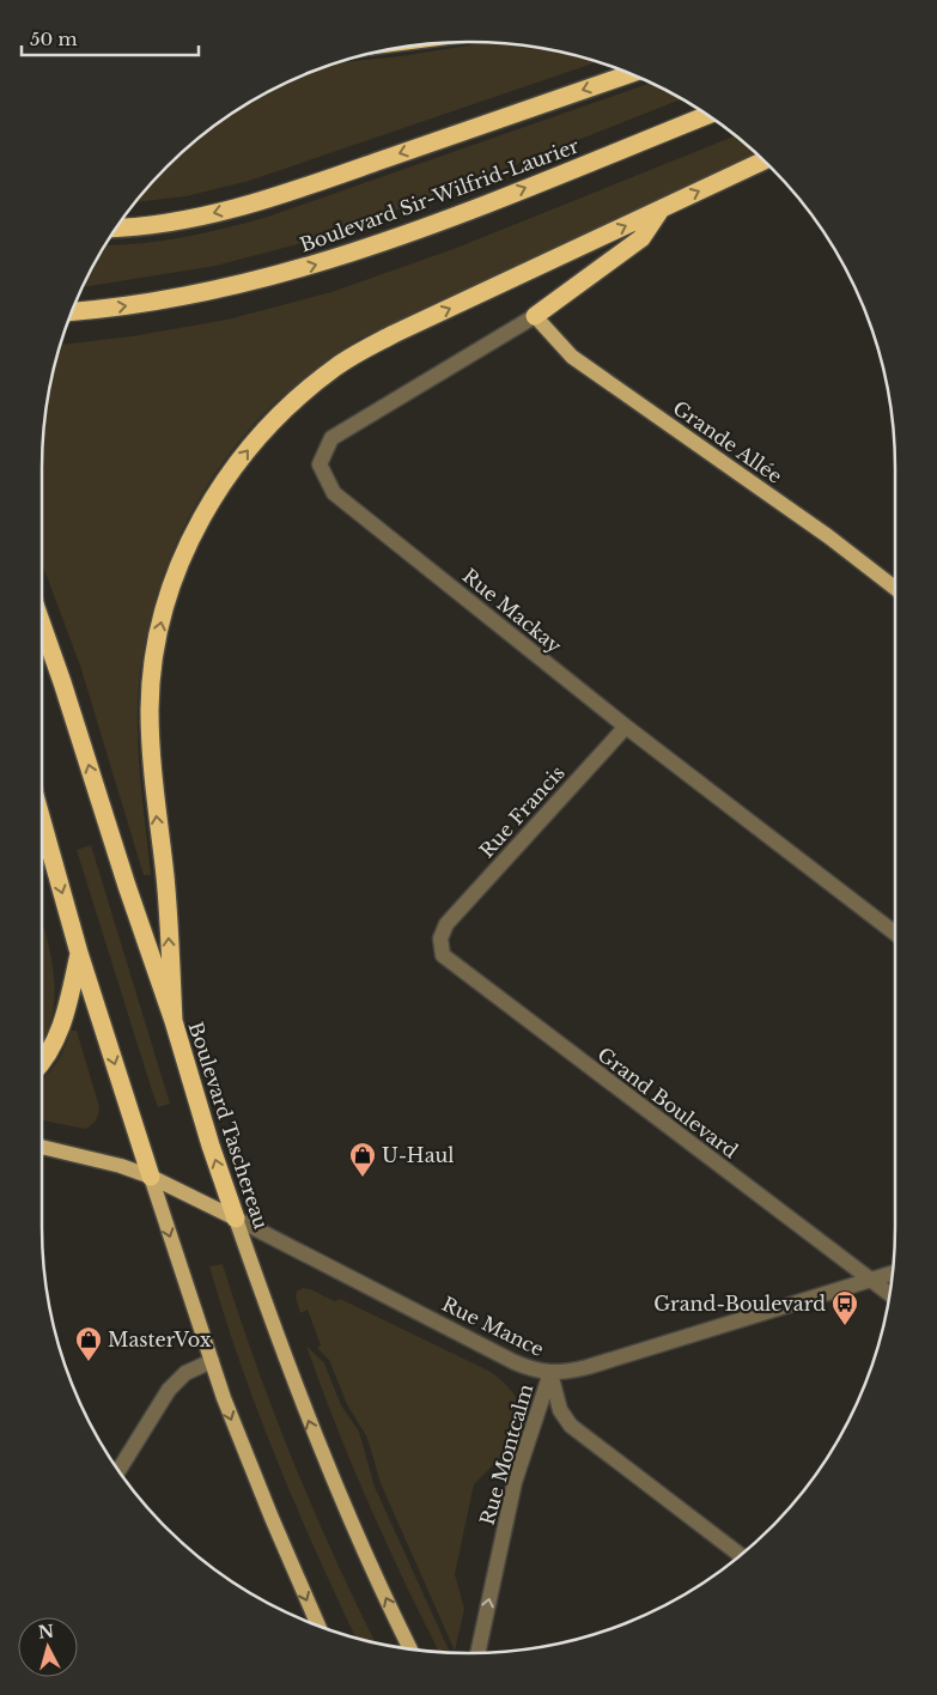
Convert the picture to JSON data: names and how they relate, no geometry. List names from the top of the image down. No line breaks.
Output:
{"streets":{"highway":["Boulevard Sir-Wilfrid-Laurier","Boulevard Taschereau"],"main road":["Grande Allée"],"street":["Rue Mackay","Rue Francis","Grand Boulevard","Rue Mance","Rue Montcalm"]},"crossings":[["Grande Allée","Rue Mackay"],["Rue Mackay","Rue Francis"],["Rue Francis","Grand Boulevard"],["Grand Boulevard","Rue Montcalm"],["Boulevard Taschereau","Rue Mance"],["Rue Mance","Rue Montcalm"]],"one_way":["Rue Montcalm"],"places":{"shop":["U-Haul","MasterVox"],"bus stop":["Grand-Boulevard"]},"scale_bar":"50 m","north":"top"}
